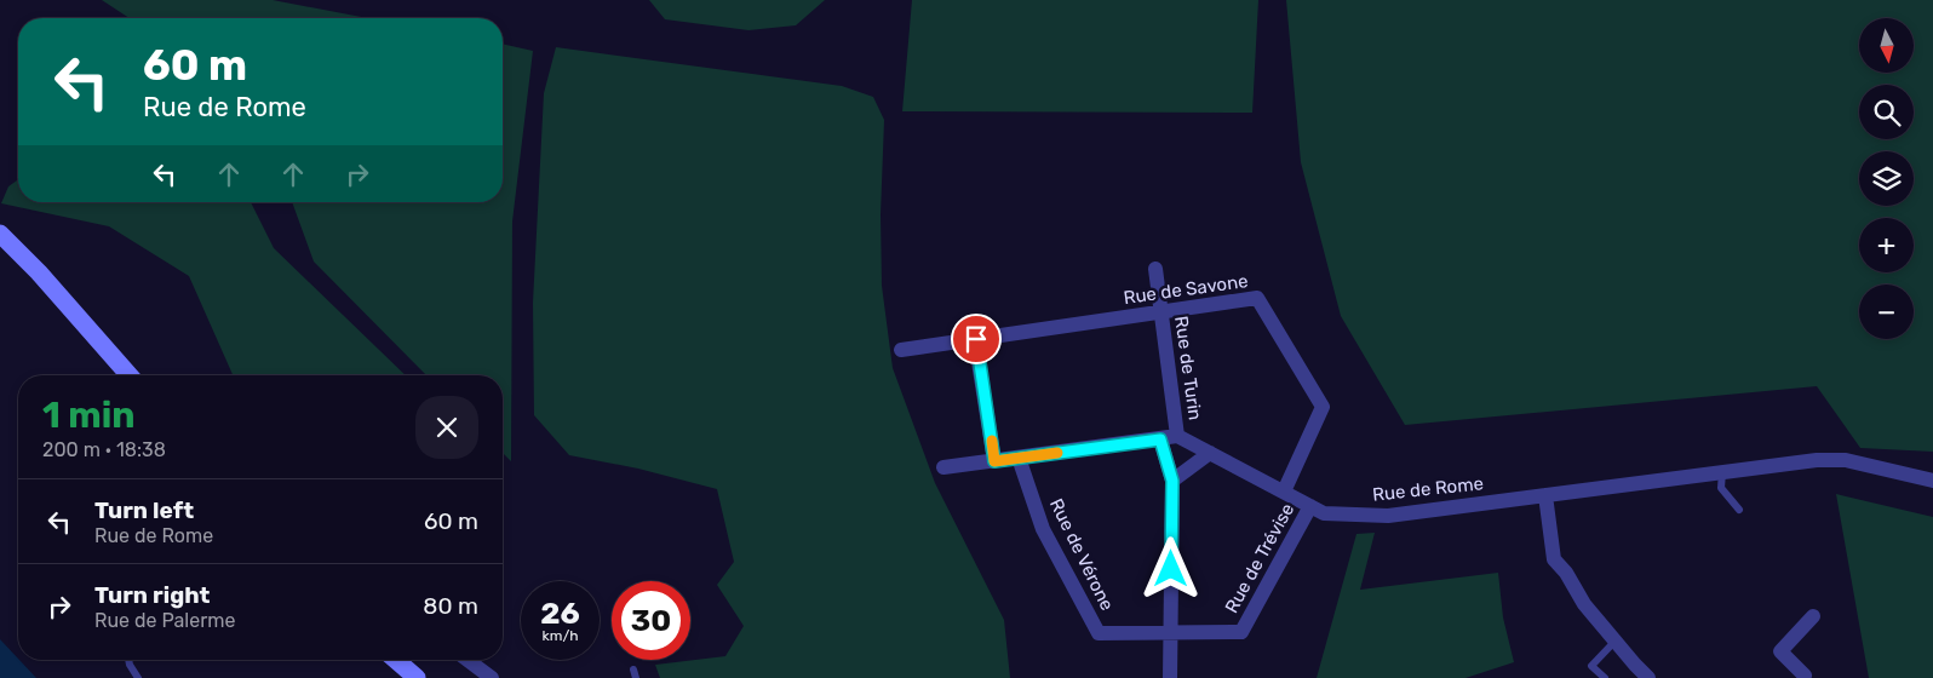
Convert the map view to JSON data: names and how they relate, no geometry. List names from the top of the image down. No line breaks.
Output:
{"streets":{"street":["Rue de Savone","Rue de Turin","Rue de Rome","Rue de Vérone","Rue de Trévise"]},"crossings":[["Rue de Savone","Rue de Turin"],["Rue de Savone","Rue de Rome"],["Rue de Turin","Rue de Rome"],["Rue de Rome","Rue de Trévise"],["Rue de Vérone","Rue de Trévise"]],"north":"bottom","page":{"map_buttons":["+","−"],"turn":["60 m","Rue de Rome"],"heading":["1 min","200 m · 18:38"],"list":[{"name":"Turn left","note":"Rue de Rome","value":"60 m"},{"name":"Turn right","note":"Rue de Palerme","value":"80 m"}],"speed":"26 km/h","limit":"30"}}
